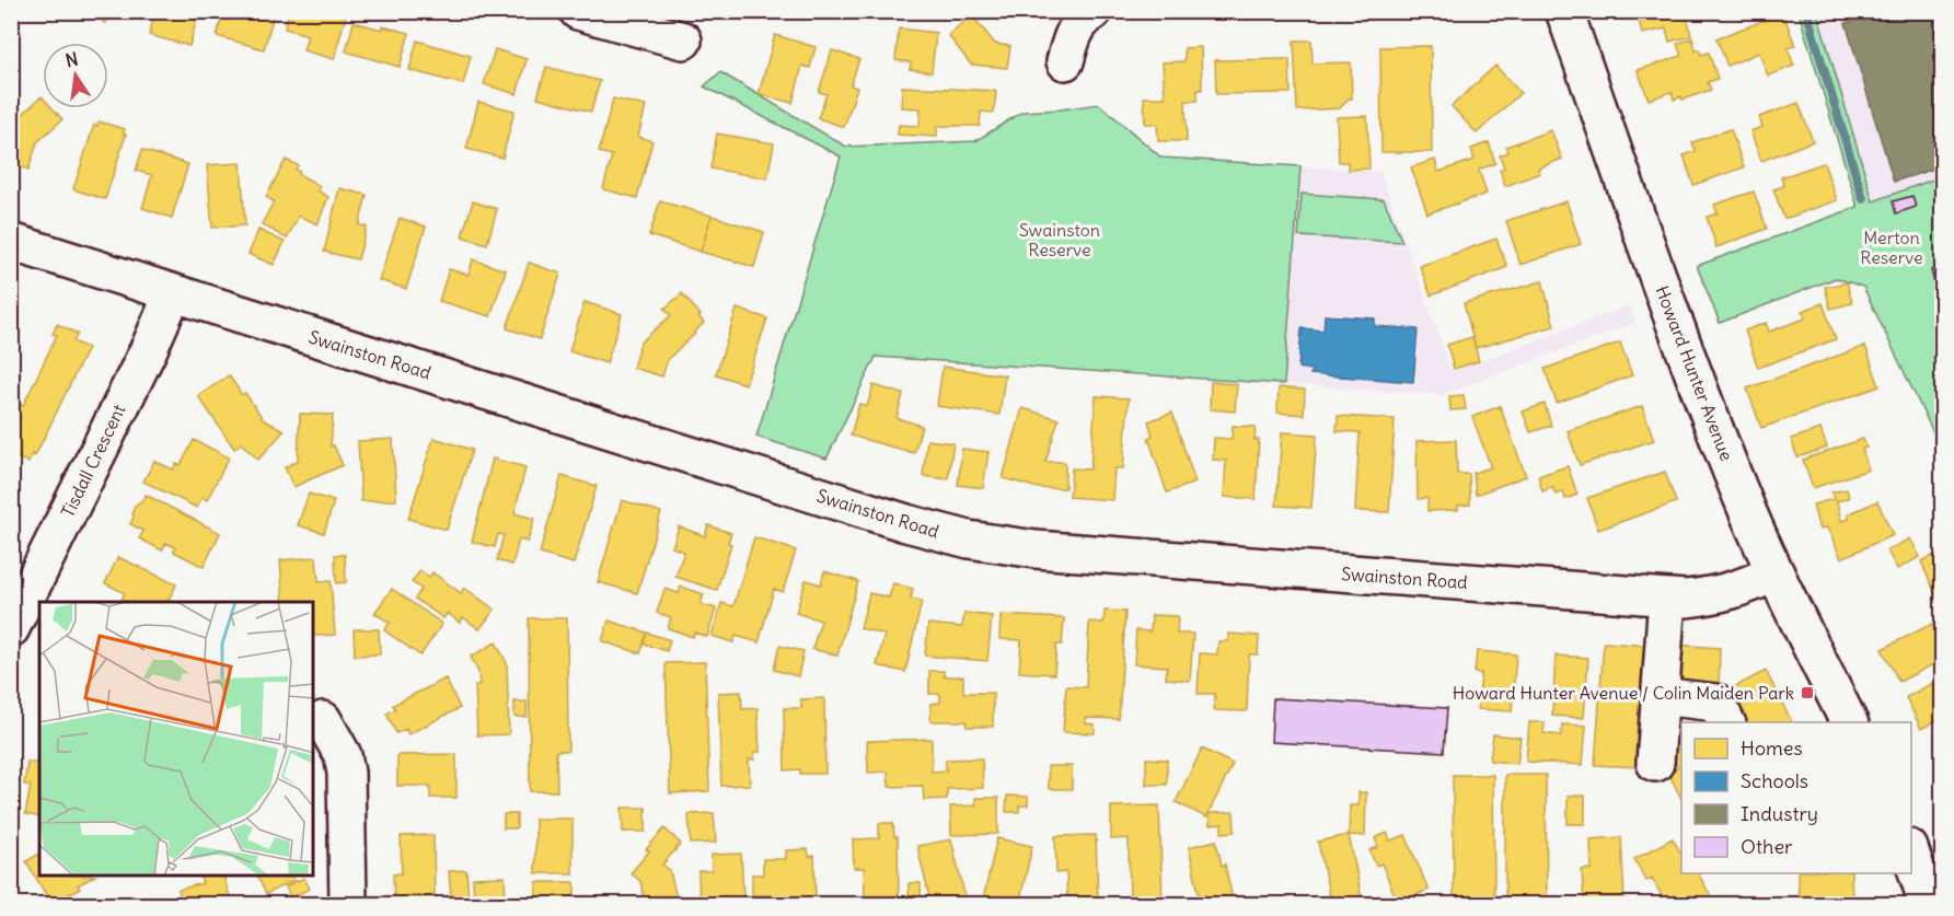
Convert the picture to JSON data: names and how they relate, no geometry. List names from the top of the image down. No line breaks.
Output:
{"streets":{"street":["Swainston Road","Howard Hunter Avenue","Tisdall Crescent"]},"crossings":[["Swainston Road","Howard Hunter Avenue"],["Swainston Road","Tisdall Crescent"]],"parks":["Swainston Reserve","Merton Reserve"],"places":{"transit":["Howard Hunter Avenue / Colin Maiden Park"]},"legend":["Homes","Schools","Industry","Other"],"north":"top"}
